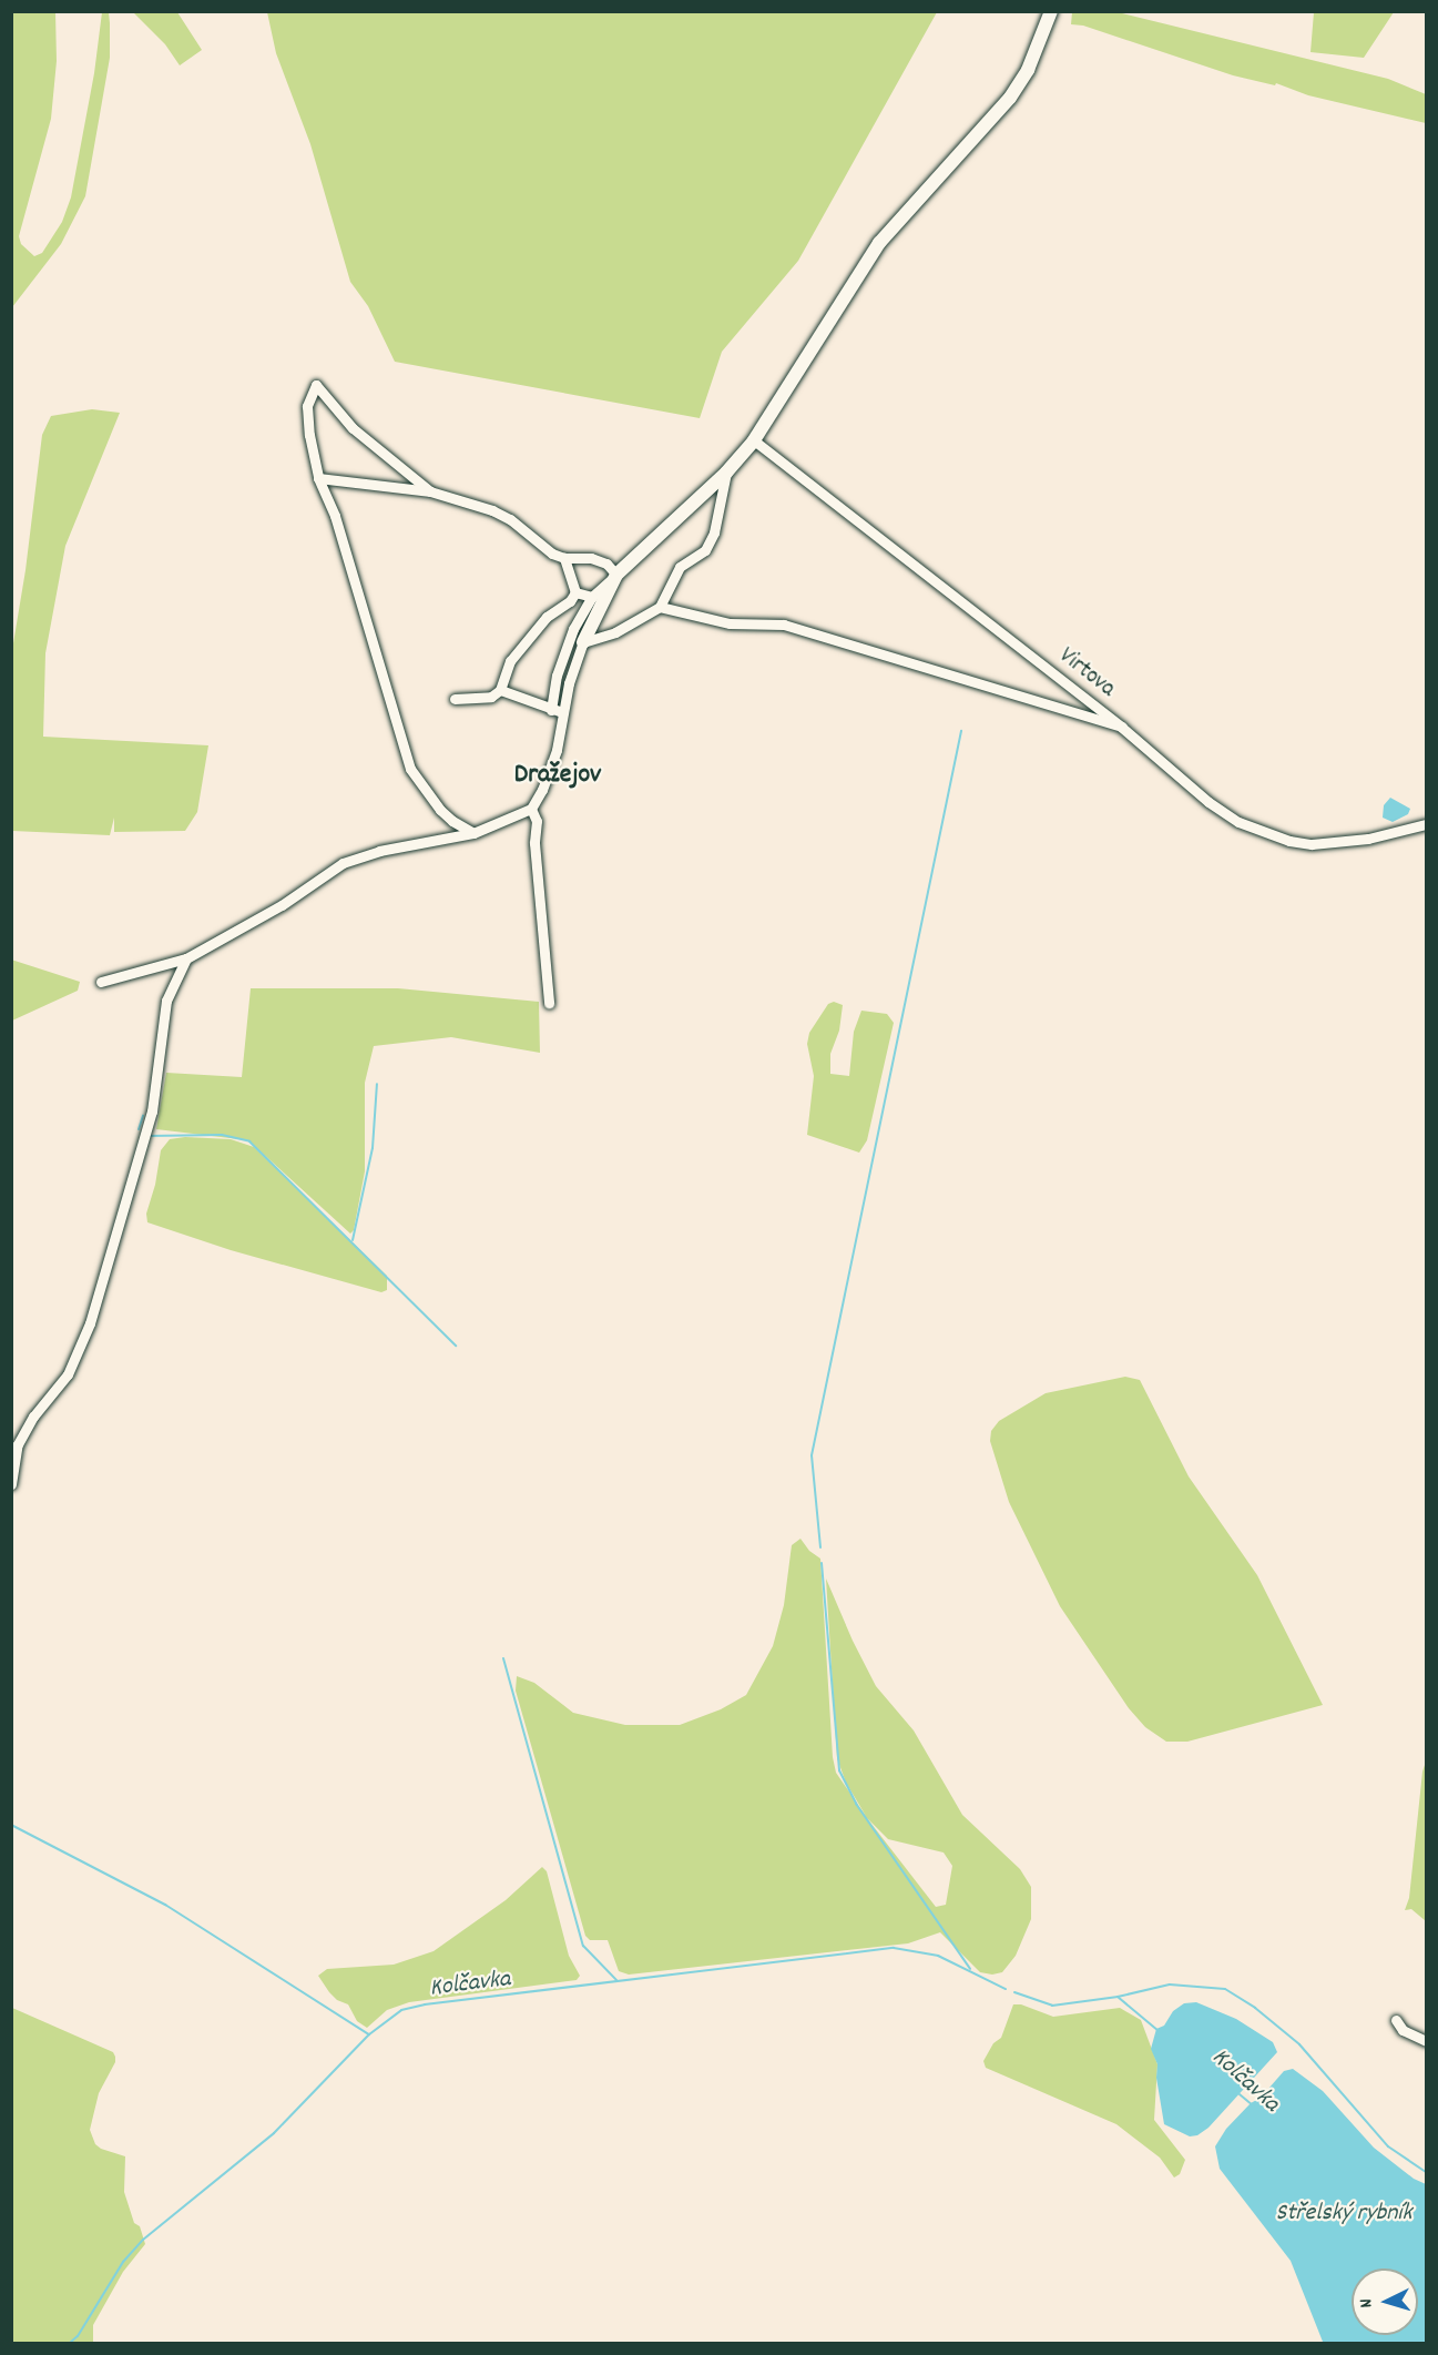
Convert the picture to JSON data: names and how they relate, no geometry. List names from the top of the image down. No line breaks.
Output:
{"streets":{"street":["Virtova"]},"districts":["Dražejov"],"water":["Kolčavka","Střelský rybník"],"north":"left"}
